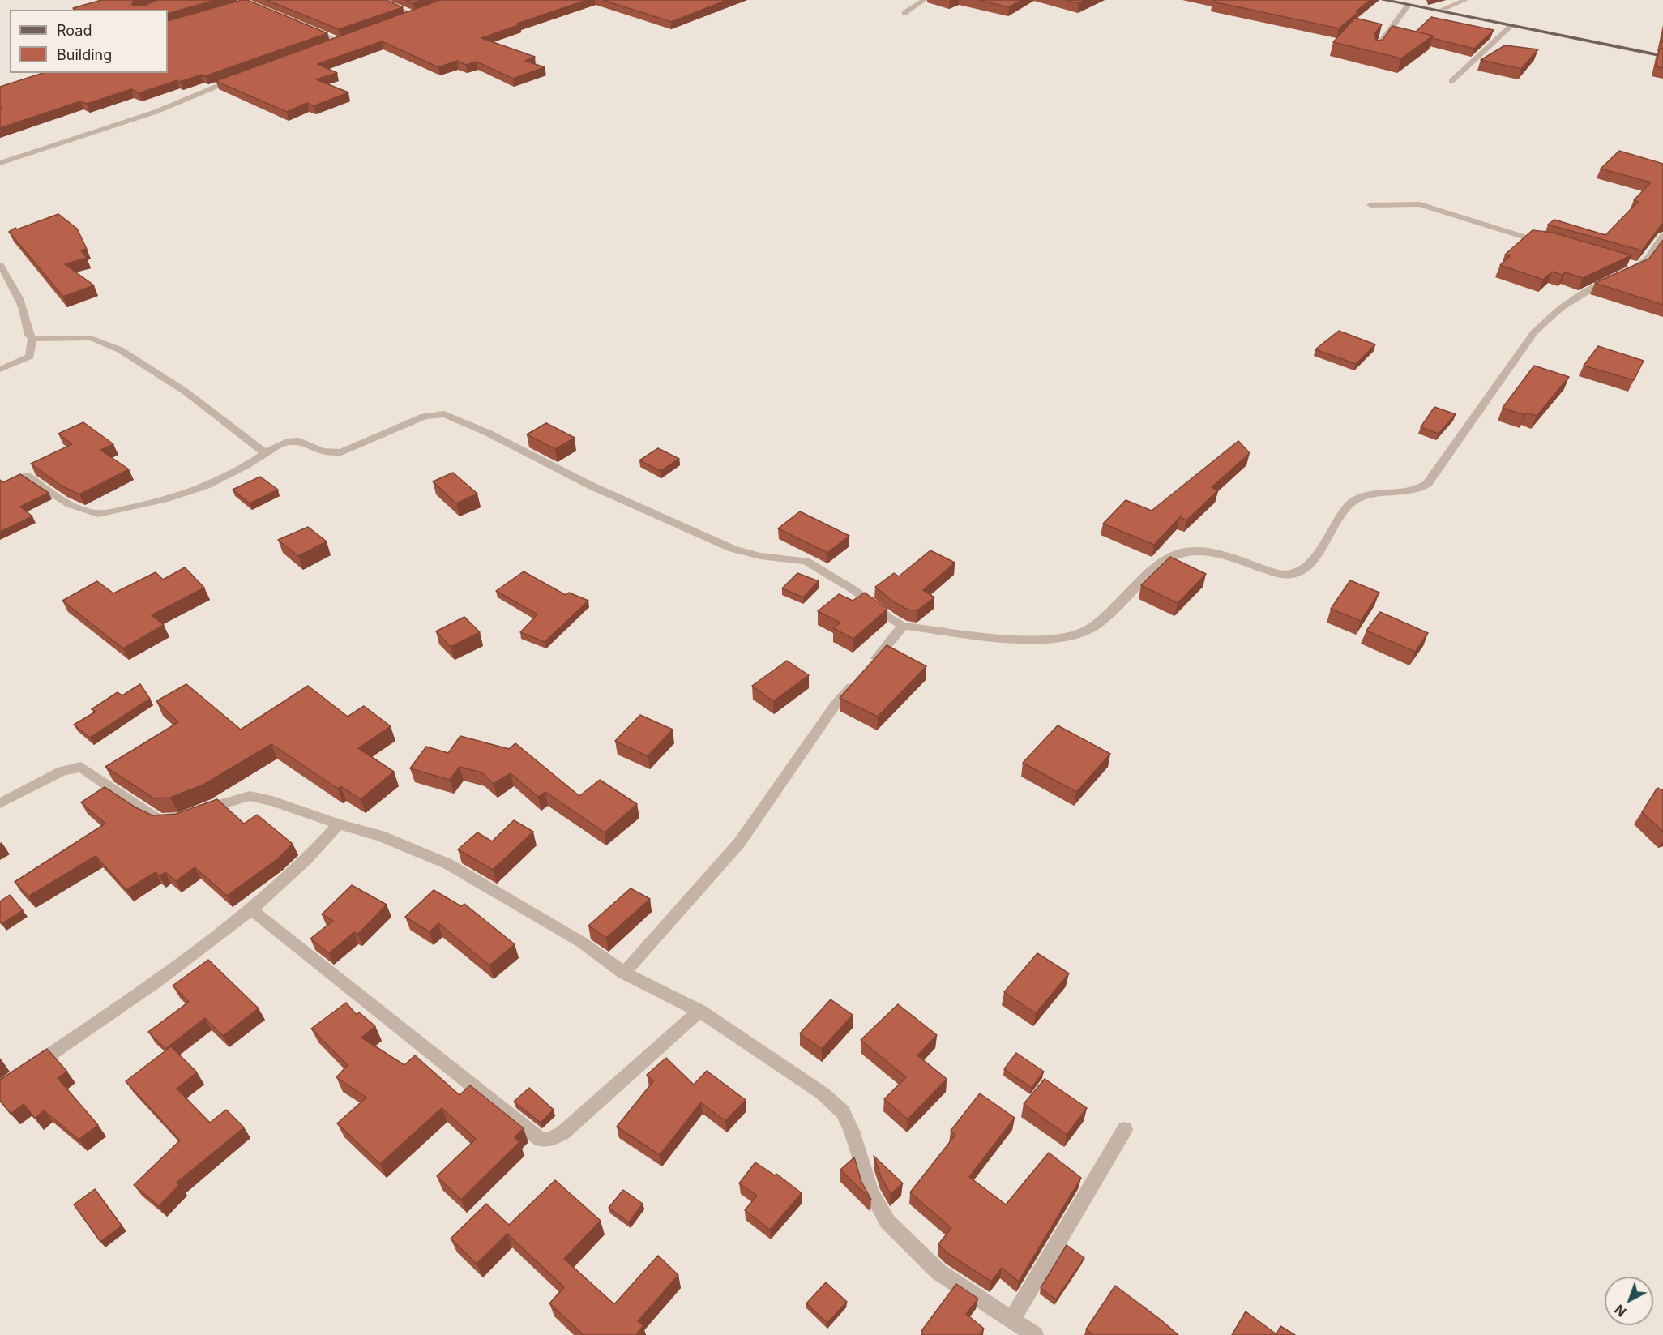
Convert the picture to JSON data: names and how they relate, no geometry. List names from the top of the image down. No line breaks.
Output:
{"legend":["Road","Building"],"north":"bottom left"}
